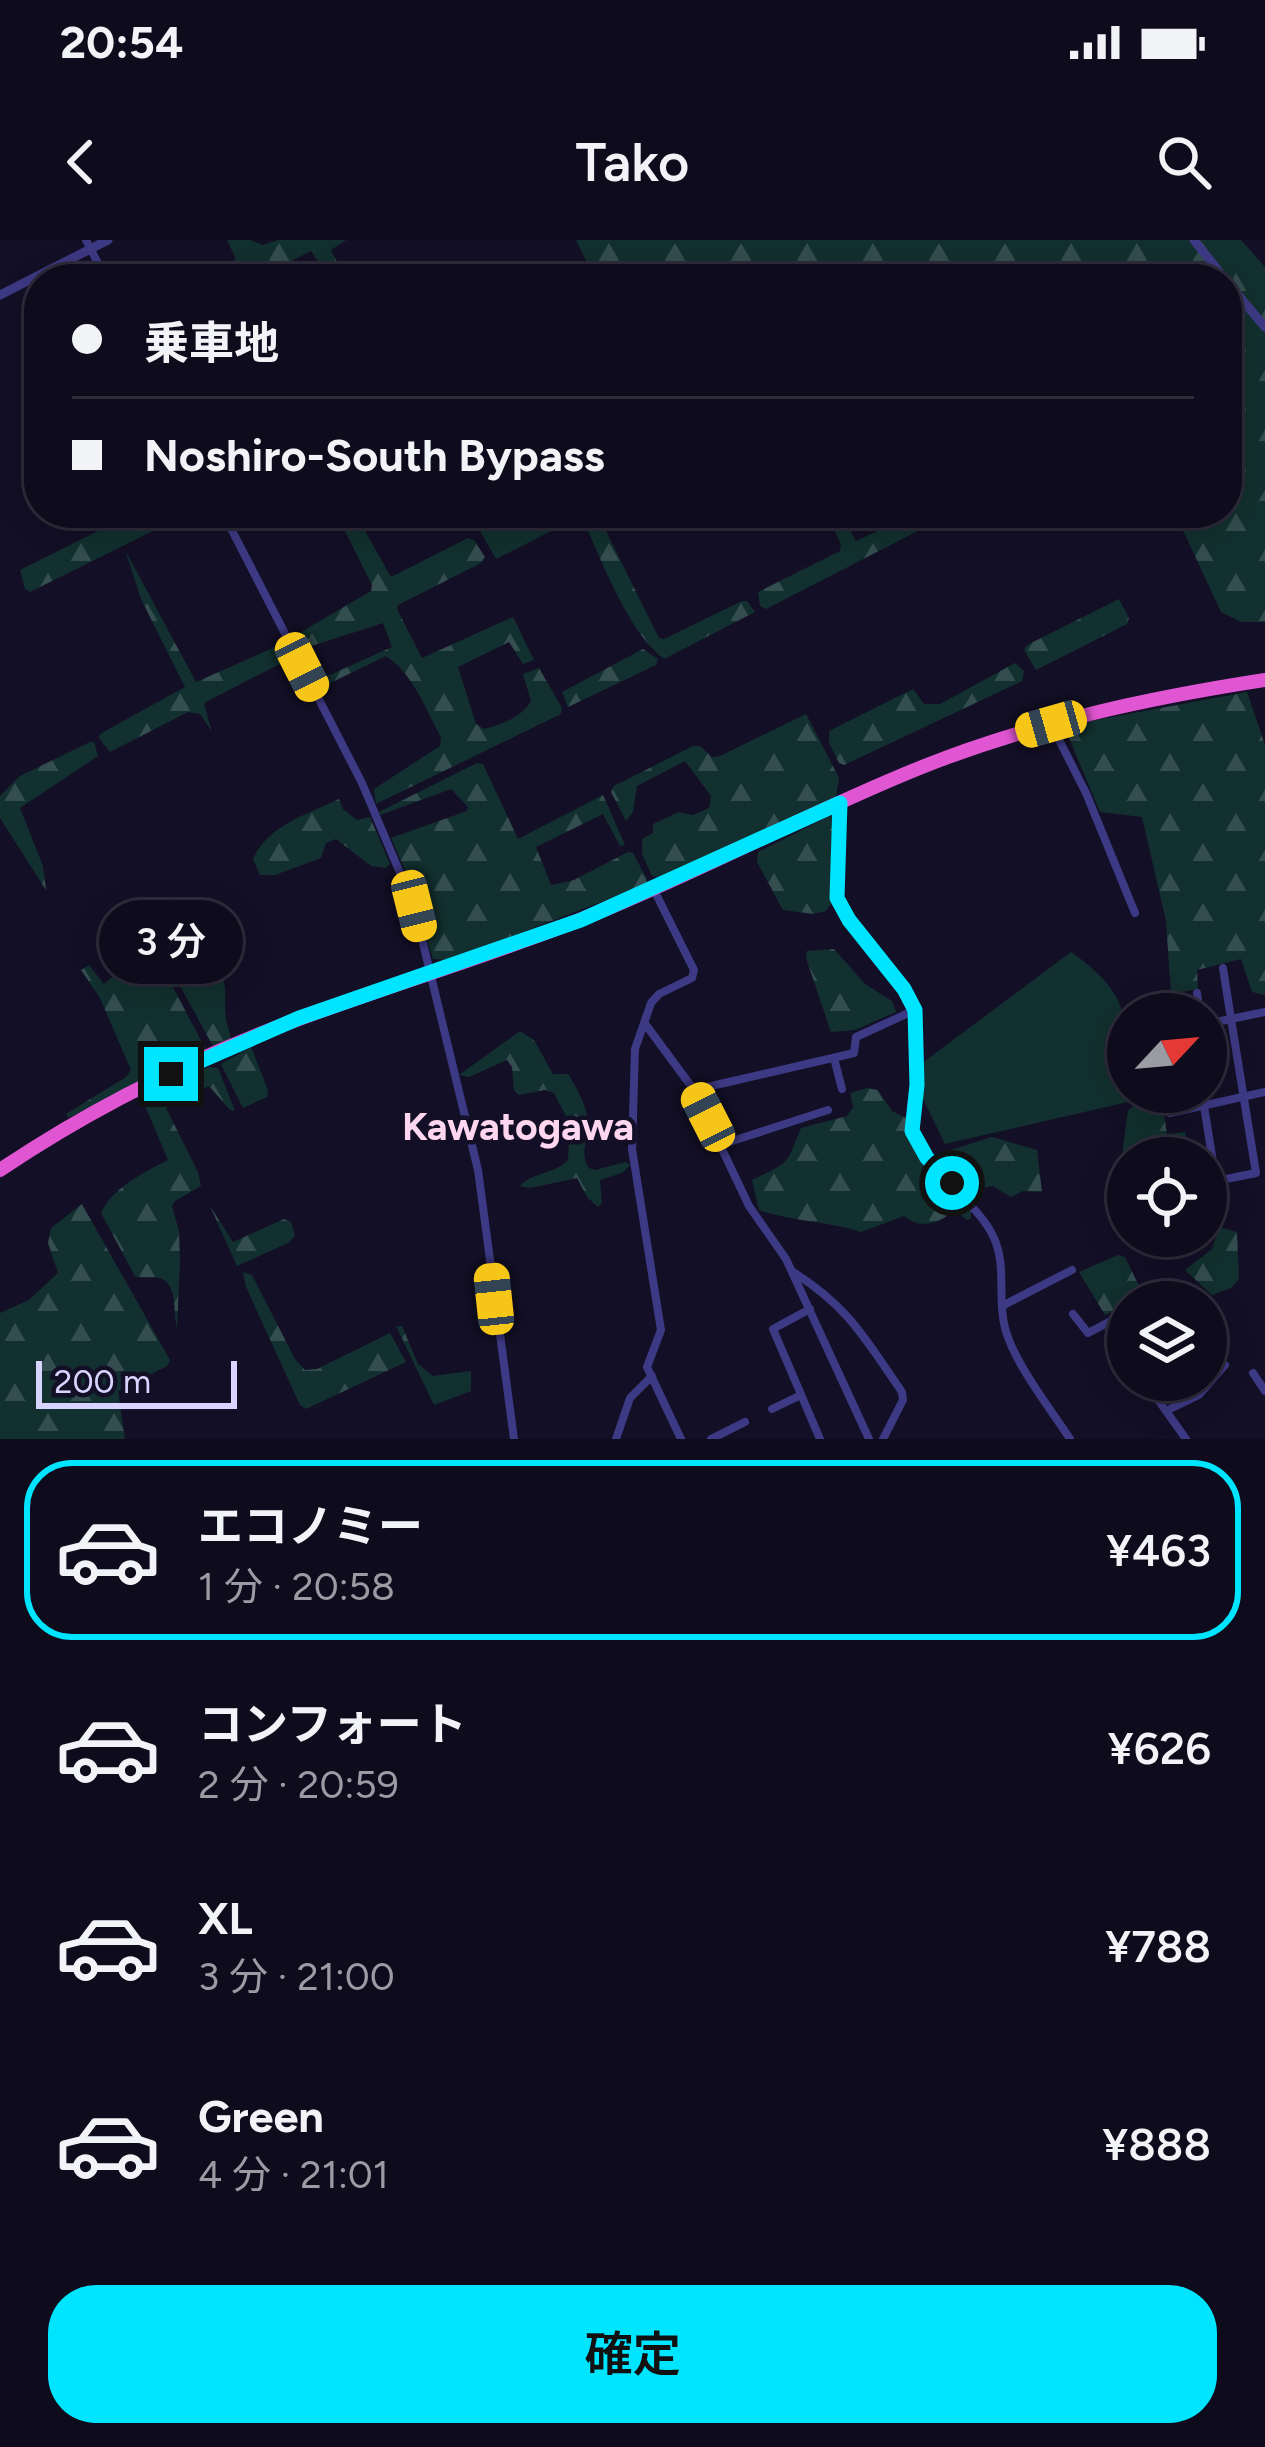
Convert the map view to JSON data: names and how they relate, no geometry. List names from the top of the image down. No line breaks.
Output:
{"districts":["Kawatogawa"],"scale_bar":"200 m","north":"top right","page":{"status":"20:54","header":"Tako","banner":["乗車地","Noshiro-South Bypass"],"bubble":"3 分","scale":"200 m","list":[{"name":"エコノミー","note":"1 分 · 20:58","value":"¥463"},{"name":"コンフォート","note":"2 分 · 20:59","value":"¥626"},{"name":"XL","note":"3 分 · 21:00","value":"¥788"},{"name":"Green","note":"4 分 · 21:01","value":"¥888"}],"buttons":"確定"}}
